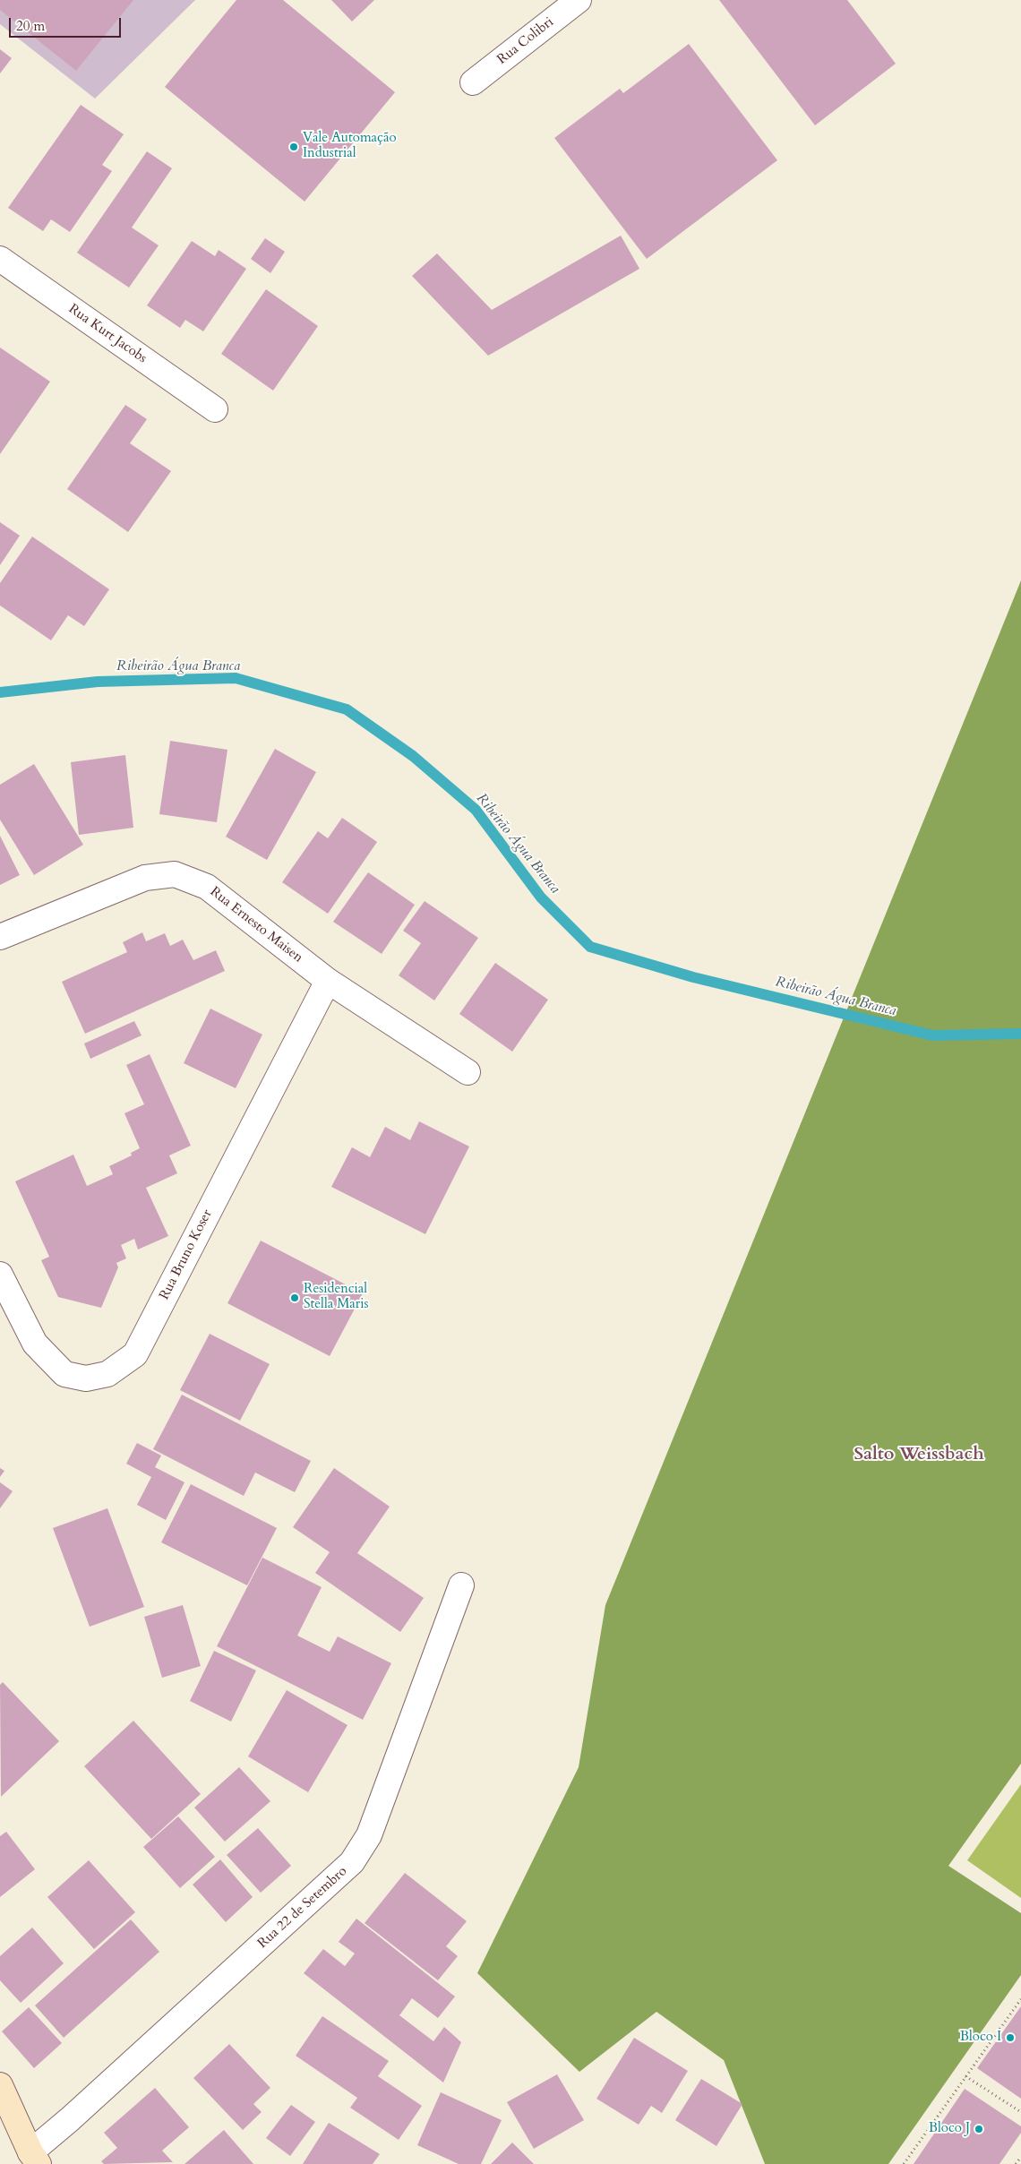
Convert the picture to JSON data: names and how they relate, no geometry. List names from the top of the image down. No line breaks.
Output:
{"streets":{"street":["Rua Colibri","Rua Kurt Jacobs","Rua Ernesto Maisen","Rua Bruno Koser","Rua 22 de Setembro"]},"crossings":[["Rua Ernesto Maisen","Rua Bruno Koser"]],"districts":["Salto Weissbach"],"water":["Ribeirão Água Branca"],"places":["Vale Automação Industrial","Residencial Stella Maris","Bloco I","Bloco J"],"scale_bar":"20 m"}
